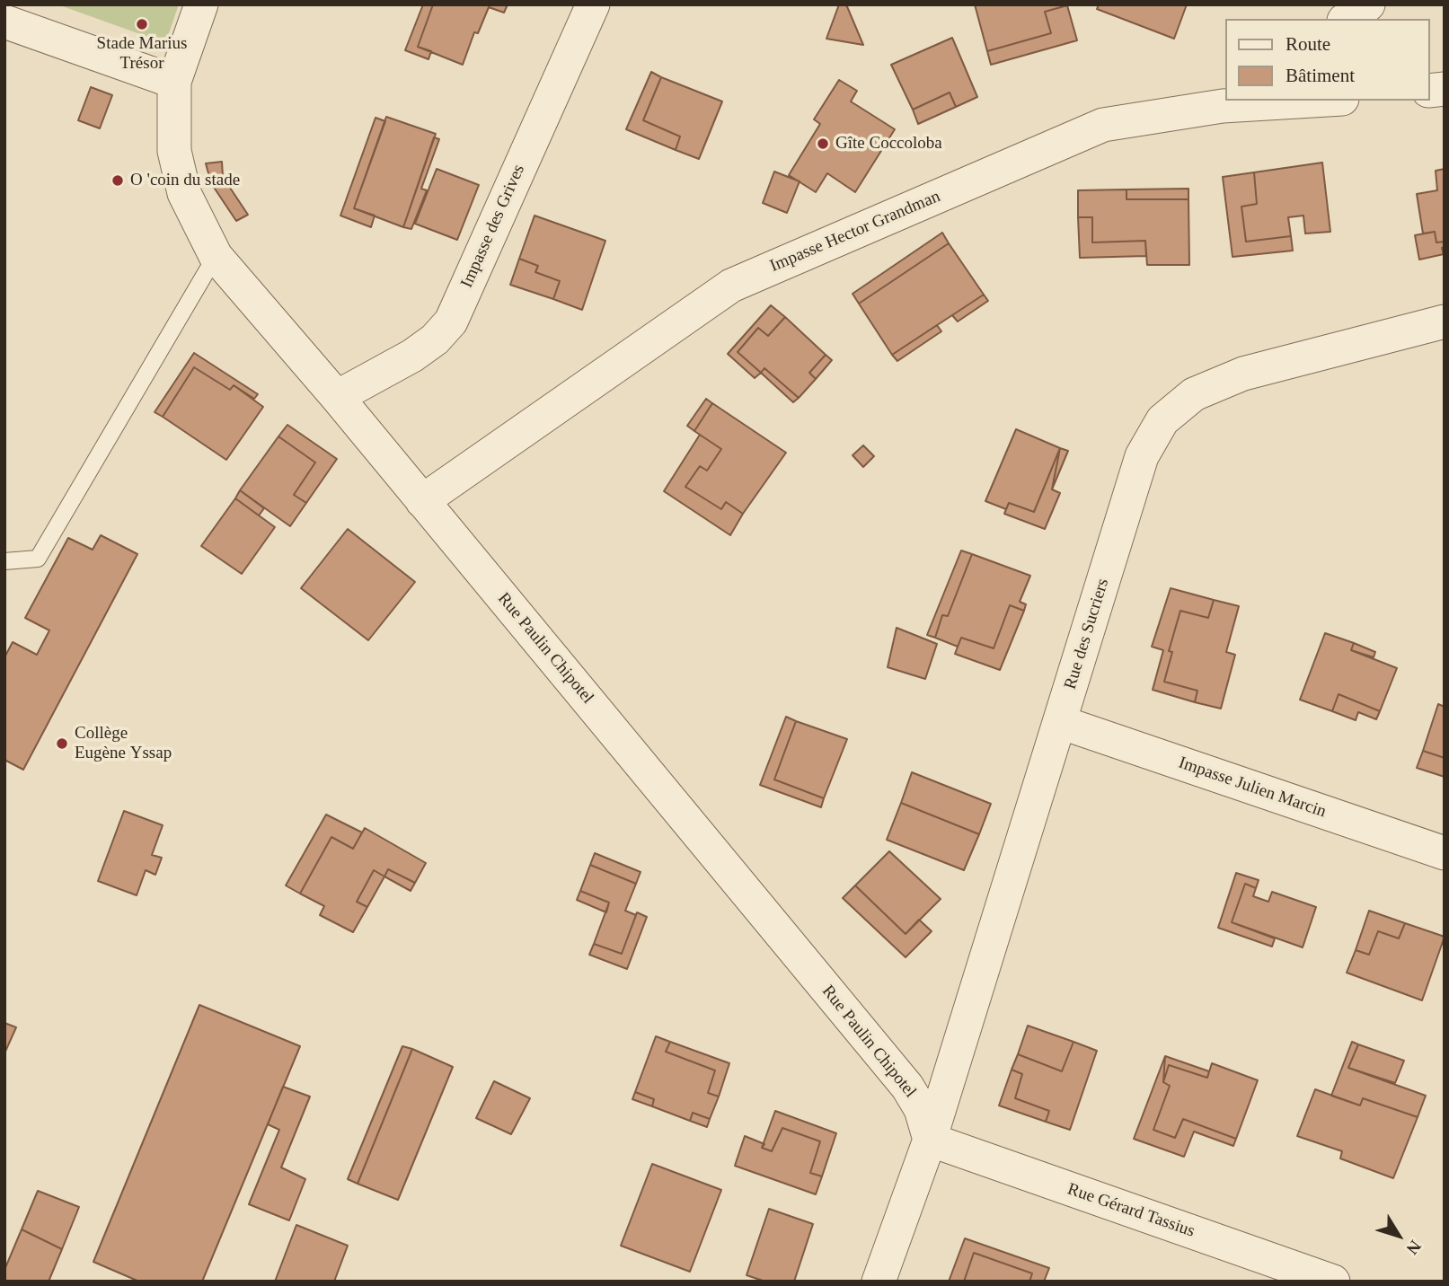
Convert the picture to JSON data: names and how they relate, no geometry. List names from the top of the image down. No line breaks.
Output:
{"streets":{"street":["Impasse des Grives","Impasse Hector Grandman","Rue des Sucriers","Rue Paulin Chipotel","Impasse Julien Marcin","Rue Gérard Tassius"]},"crossings":[["Impasse des Grives","Rue Paulin Chipotel"],["Impasse Hector Grandman","Rue Paulin Chipotel"],["Rue des Sucriers","Rue Paulin Chipotel"],["Rue des Sucriers","Impasse Julien Marcin"],["Rue des Sucriers","Rue Gérard Tassius"],["Rue Paulin Chipotel","Rue Gérard Tassius"]],"places":["Stade Marius Trésor","Gîte Coccoloba","O 'coin du stade","Collège Eugène Yssap"],"legend":["Route","Bâtiment"],"north":"bottom right"}
